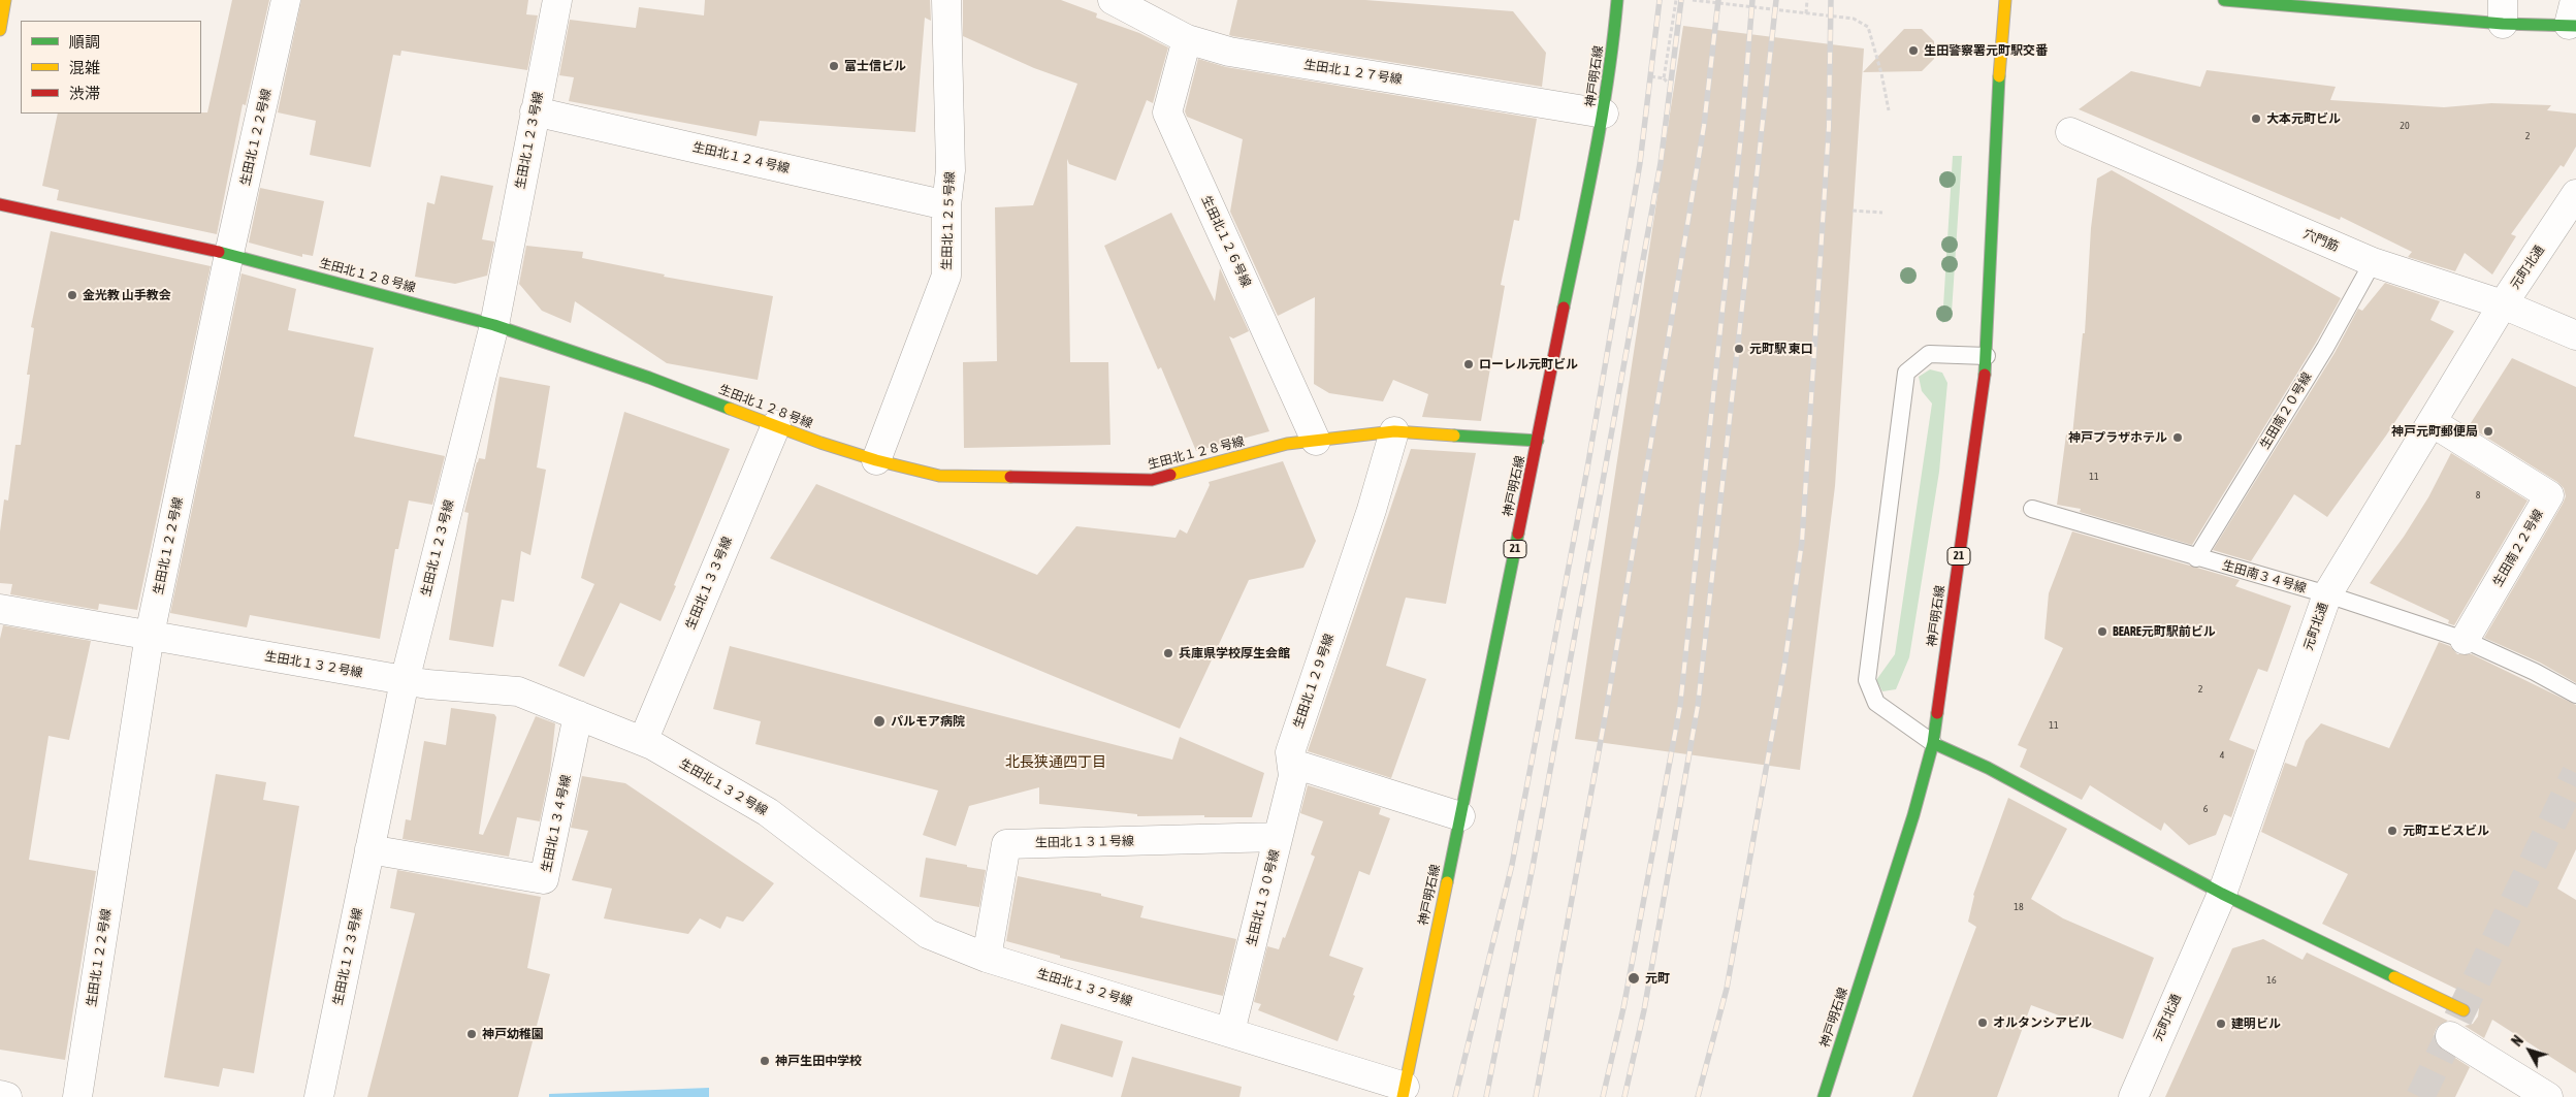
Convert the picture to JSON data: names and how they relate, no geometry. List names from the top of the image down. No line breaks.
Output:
{"streets":{"street":["生田北１２７号線","神戸明石線","生田北１２２号線","生田北１２３号線","生田北１２４号線","生田北１２５号線","穴門筋","生田北１２６号線","元町北通","生田北１２８号線","生田南２２号線","21","生田北１３３号線","生田北１３２号線","生田北１２９号線","生田北１３４号線","生田北１３１号線","生田北１３０号線"],"lane":["生田南２０号線","生田南３４号線"]},"crossings":[["生田北１２７号線","神戸明石線"],["生田北１２７号線","生田北１２６号線"],["神戸明石線","生田北１２８号線"],["神戸明石線","生田北１３２号線"],["生田北１２２号線","生田北１２８号線"],["生田北１２２号線","生田北１３２号線"],["生田北１２３号線","生田北１２４号線"],["生田北１２３号線","生田北１２８号線"],["生田北１２３号線","生田北１３２号線"],["生田北１２３号線","生田北１３４号線"],["生田北１２４号線","生田北１２５号線"],["生田北１２５号線","生田北１２８号線"],["穴門筋","元町北通"],["穴門筋","生田南２０号線"],["生田北１２６号線","生田北１２８号線"],["元町北通","生田南２２号線"],["元町北通","生田南３４号線"],["生田北１２８号線","生田北１３３号線"],["生田北１２８号線","生田北１２９号線"],["生田南２０号線","生田南３４号線"],["生田南２２号線","生田南３４号線"],["生田北１３３号線","生田北１３２号線"],["生田北１３２号線","生田北１３４号線"],["生田北１３２号線","生田北１３１号線"],["生田北１３２号線","生田北１３０号線"],["生田北１２９号線","生田北１３０号線"],["生田北１３１号線","生田北１３０号線"]],"districts":["北長狭通四丁目"],"places":["生田警察署元町駅交番","富士信ビル","大本元町ビル","金光教 山手教会","元町駅 東口","ローレル元町ビル","神戸元町郵便局","神戸プラザホテル","BEARE元町駅前ビル","兵庫県学校厚生会館","パルモア病院","元町エビスビル","元町","オルタンシアビル","建明ビル","神戸幼稚園","神戸生田中学校"],"house_numbers":["20","2","11","8","2","11","4","6","18","16"],"legend":["順調","混雑","渋滞"],"north":"top left"}
